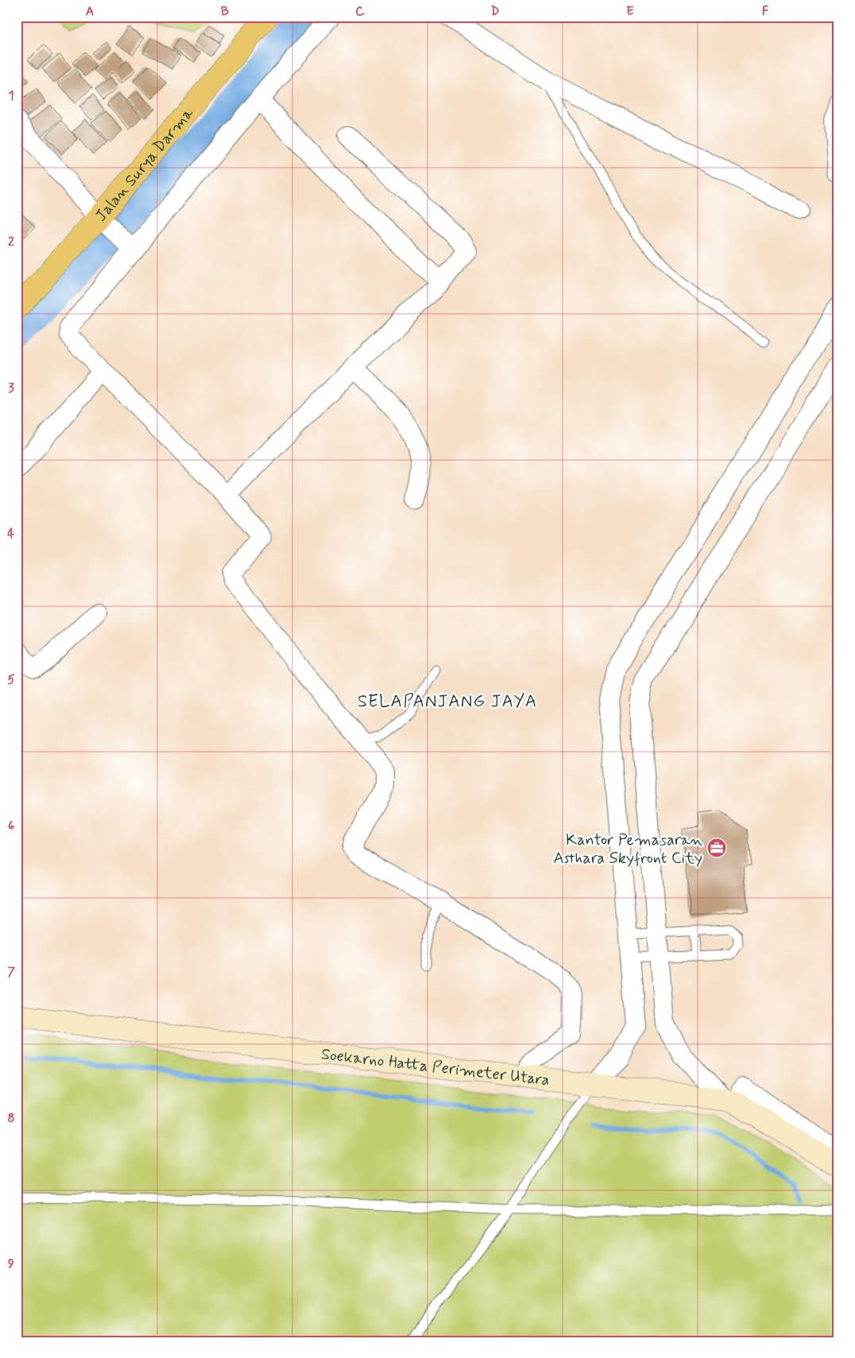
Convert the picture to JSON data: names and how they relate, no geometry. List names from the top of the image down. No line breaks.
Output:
{"streets":{"main road":["Jalan Surya Darma","Soekarno Hatta Perimeter Utara"]},"districts":["SELAPANJANG JAYA"],"places":{"office":["Kantor Pemasaran Asthara Skyfront City"]},"grid":{"columns":["A","B","C","D","E","F"],"rows":["1","2","3","4","5","6","7","8","9"]}}
